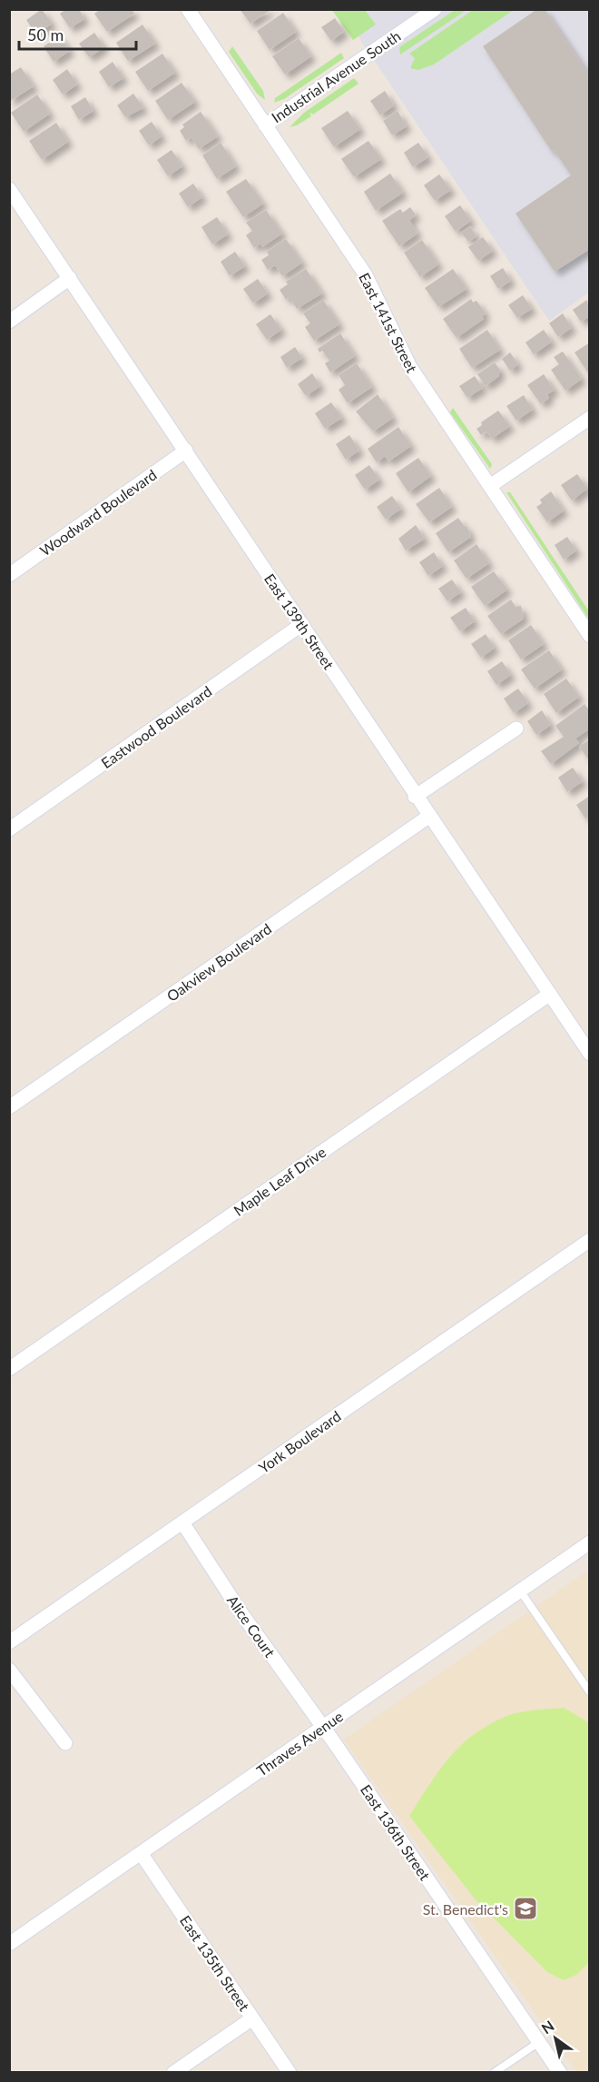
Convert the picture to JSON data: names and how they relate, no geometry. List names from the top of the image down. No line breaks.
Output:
{"streets":{"street":["Industrial Avenue South","East 141st Street","Woodward Boulevard","East 139th Street","Eastwood Boulevard","Oakview Boulevard","Maple Leaf Drive","York Boulevard","Alice Court","Thraves Avenue","East 136th Street","East 135th Street"]},"crossings":[["Industrial Avenue South","East 141st Street"],["Woodward Boulevard","East 139th Street"],["East 139th Street","Eastwood Boulevard"],["East 139th Street","Oakview Boulevard"],["East 139th Street","Maple Leaf Drive"],["York Boulevard","Alice Court"],["Alice Court","Thraves Avenue"],["Alice Court","East 136th Street"],["Thraves Avenue","East 136th Street"],["Thraves Avenue","East 135th Street"]],"places":{"school or university":["St. Benedict's"]},"scale_bar":"50 m","north":"top left"}
